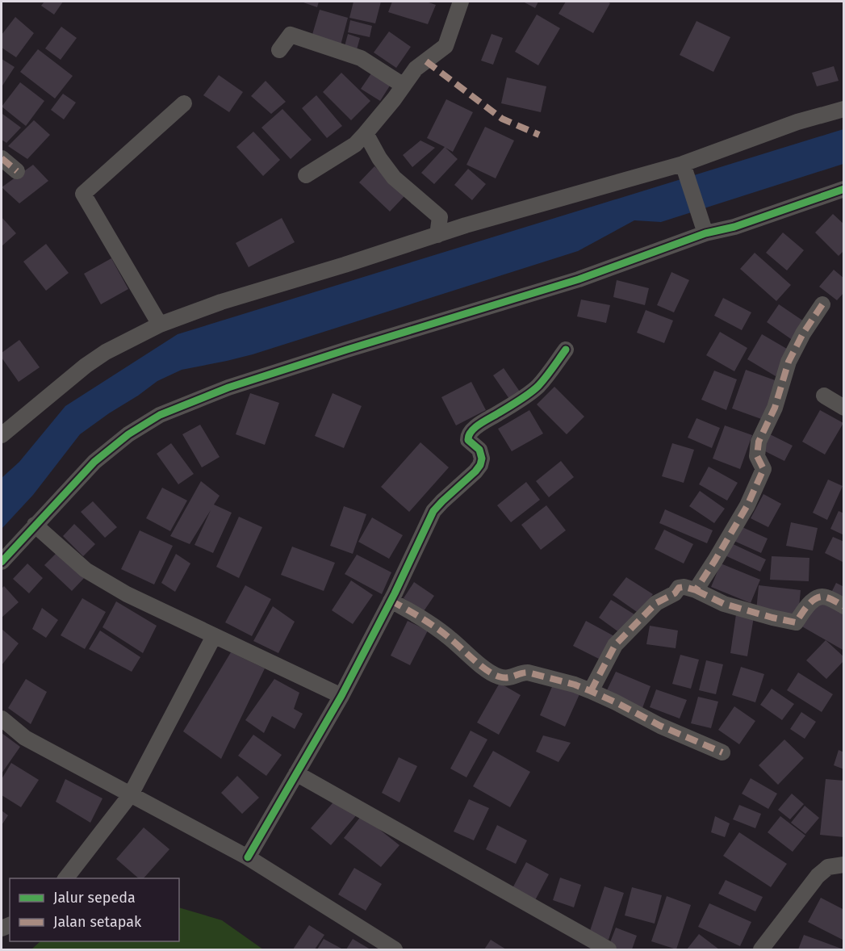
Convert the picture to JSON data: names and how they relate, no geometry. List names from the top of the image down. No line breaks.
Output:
{"legend":["Jalur sepeda","Jalan setapak"]}
